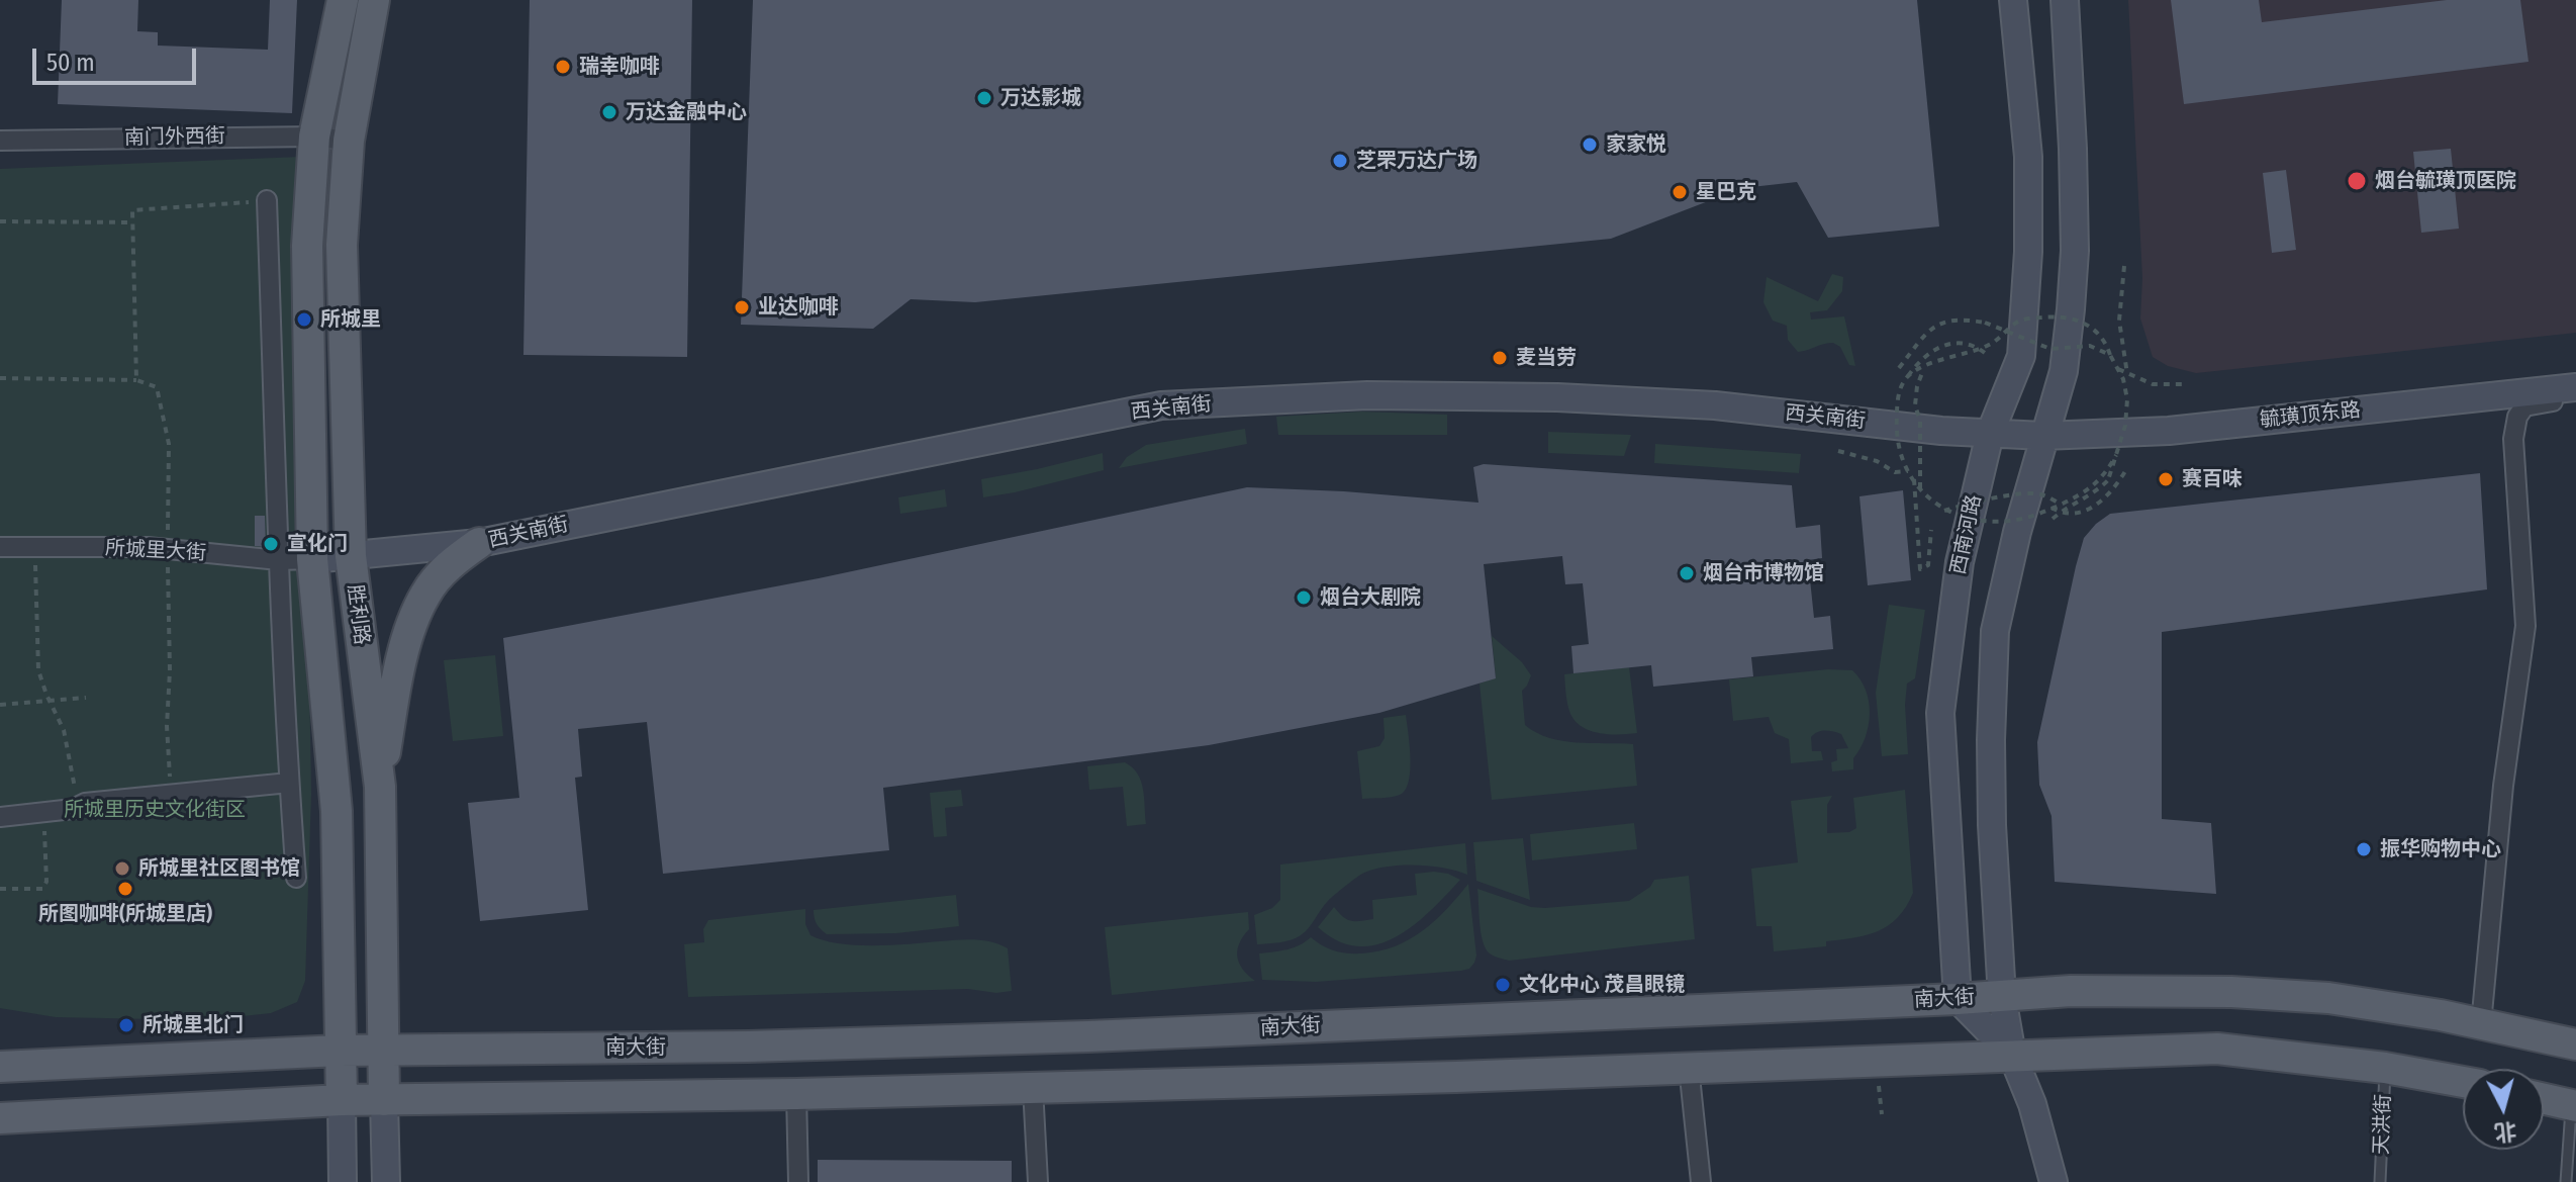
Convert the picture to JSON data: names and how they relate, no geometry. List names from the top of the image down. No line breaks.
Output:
{"streets":{"main road":["西关南街","毓璜顶东路","西南河路","胜利路","南大街"],"street":["南门外西街","所城里大街"],"lane":["天洪街"]},"crossings":[["南门外西街","胜利路"],["西关南街","毓璜顶东路"],["西关南街","西南河路"],["西关南街","所城里大街"],["西关南街","胜利路"],["西南河路","南大街"],["所城里大街","胜利路"],["胜利路","南大街"]],"parks":["所城里历史文化街区"],"places":["瑞幸咖啡","万达影城","万达金融中心","家家悦","芝罘万达广场","烟台毓璜顶医院","星巴克","业达咖啡","所城里","麦当劳","赛百味","宣化门","烟台市博物馆","烟台大剧院","振华购物中心","所城里社区图书馆","所图咖啡(所城里店)","文化中心 茂昌眼镜","所城里北门"],"scale_bar":"50 m","north":"bottom"}
